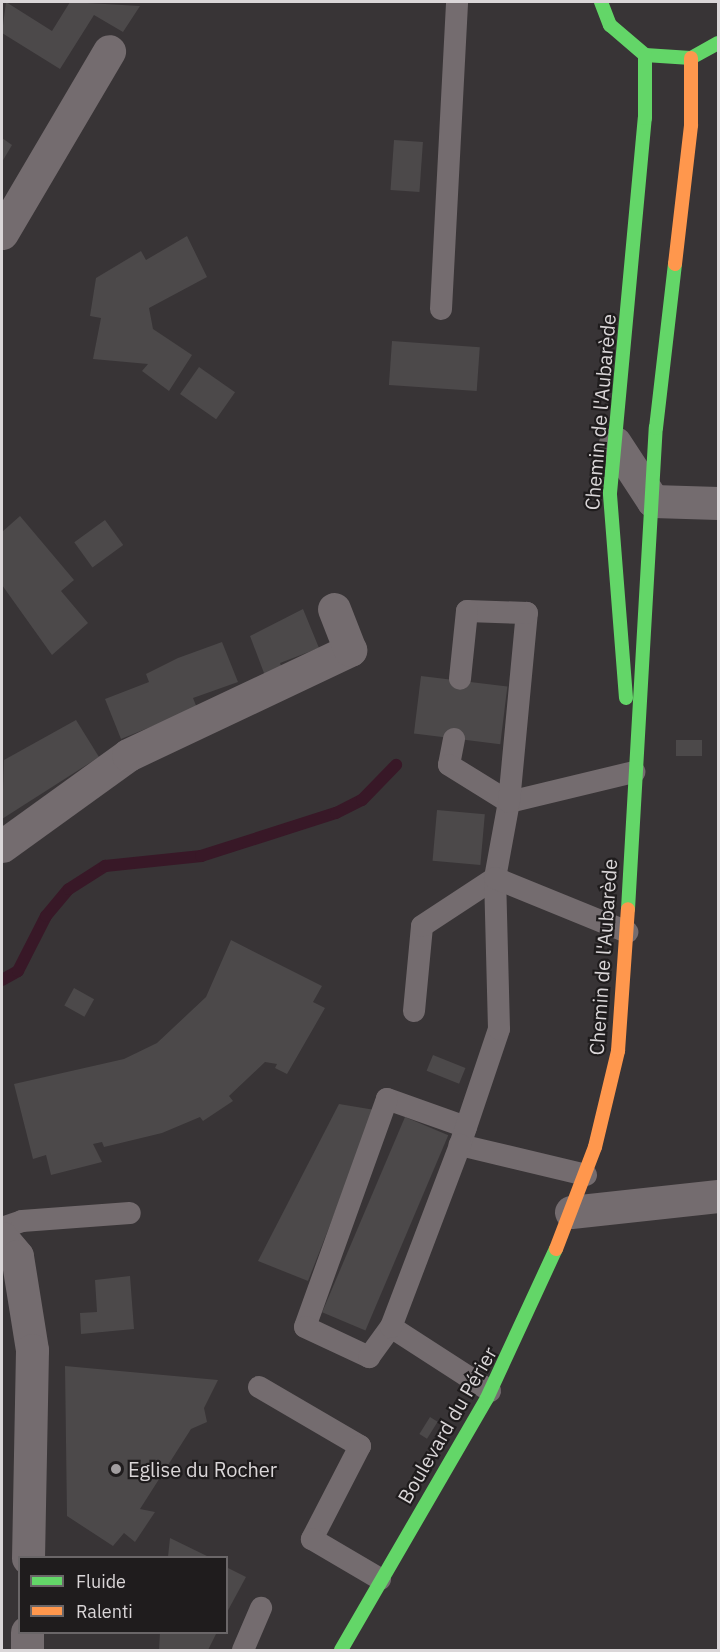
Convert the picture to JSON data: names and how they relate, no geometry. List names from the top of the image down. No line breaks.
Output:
{"streets":{"street":["Chemin de l'Aubarède","Boulevard du Périer"]},"crossings":[["Chemin de l'Aubarède","Boulevard du Périer"]],"places":["Eglise du Rocher"],"legend":["Fluide","Ralenti"]}
